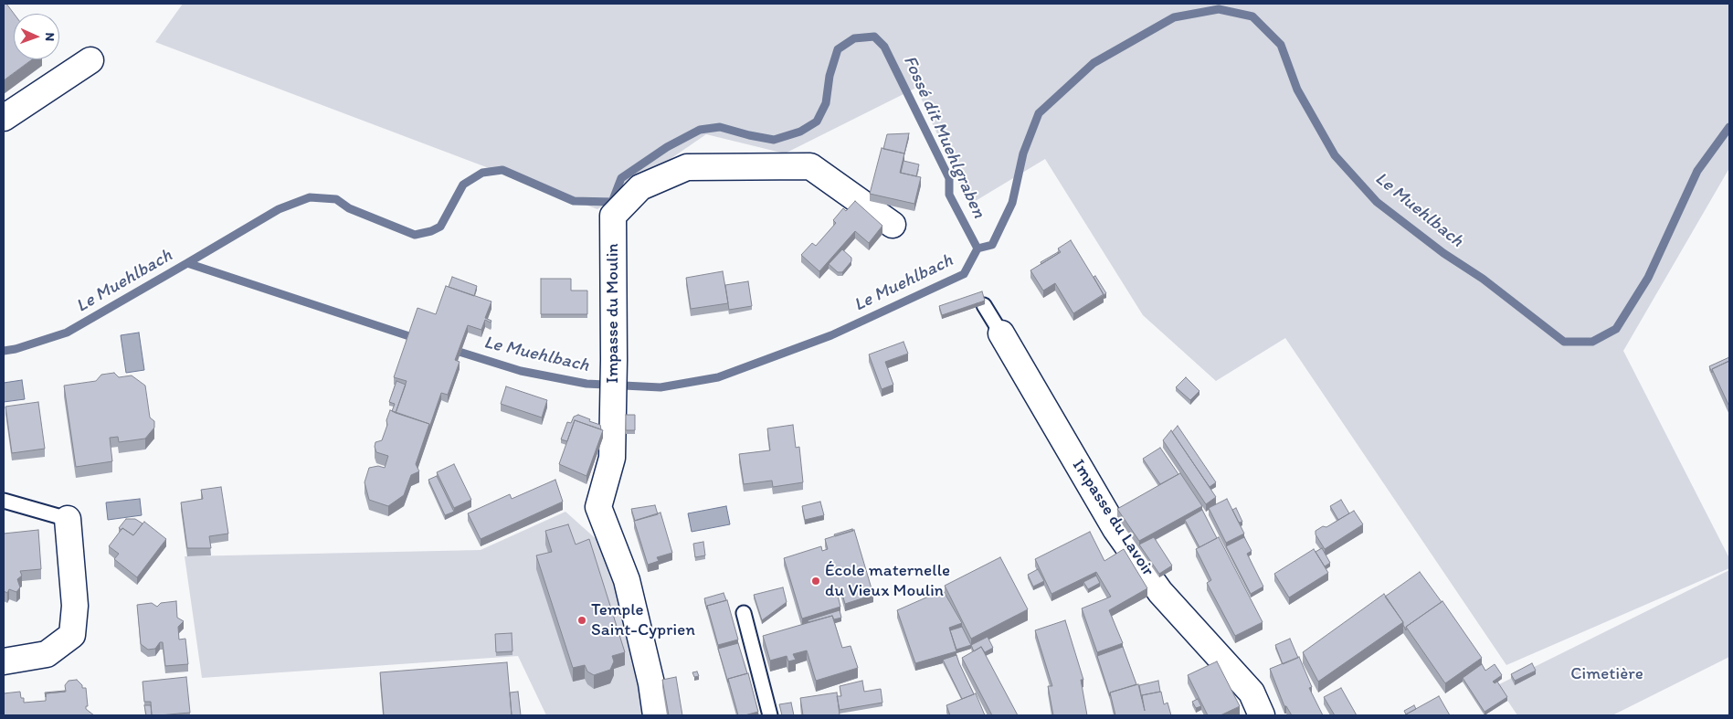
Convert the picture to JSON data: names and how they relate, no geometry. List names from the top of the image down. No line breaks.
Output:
{"streets":{"street":["Impasse du Moulin","Impasse du Lavoir"]},"water":["Fossé dit Muehlgraben","Le Muehlbach"],"parks":["Cimetière"],"places":["École maternelle du Vieux Moulin","Temple Saint-Cyprien"],"north":"right"}
